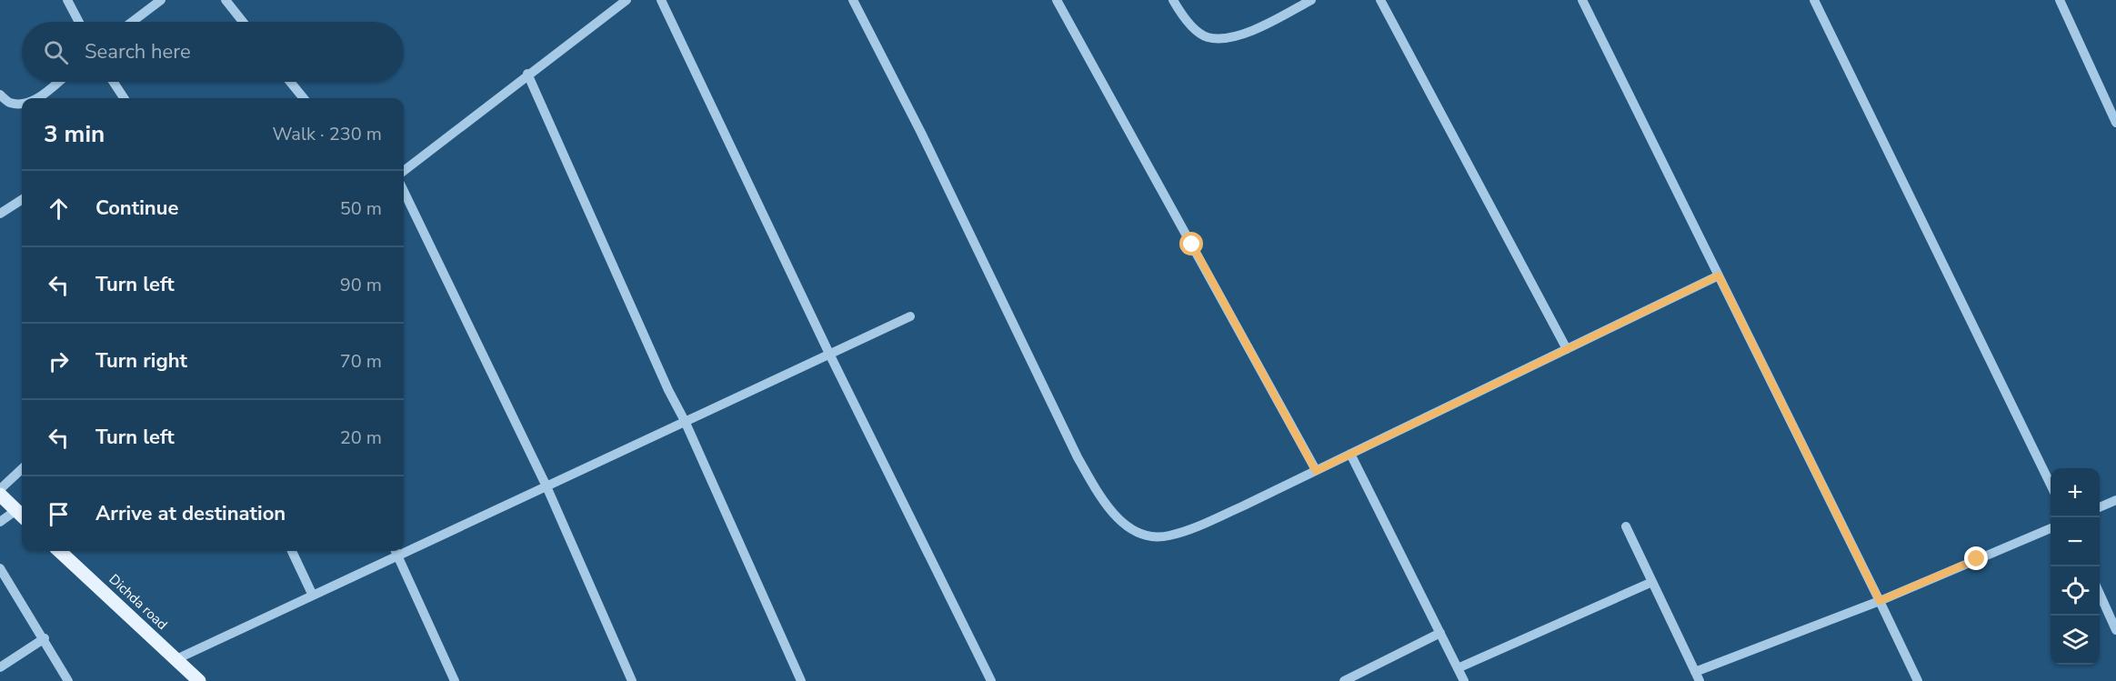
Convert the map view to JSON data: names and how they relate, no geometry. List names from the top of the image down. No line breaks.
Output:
{"streets":{"main road":["Dichda road"]},"page":{"search":"Search here","heading":["3 min","Walk · 230 m"],"list":[["Continue","50 m"],["Turn left","90 m"],["Turn right","70 m"],["Turn left","20 m"],"Arrive at destination"],"map_buttons":["+","−"]}}
